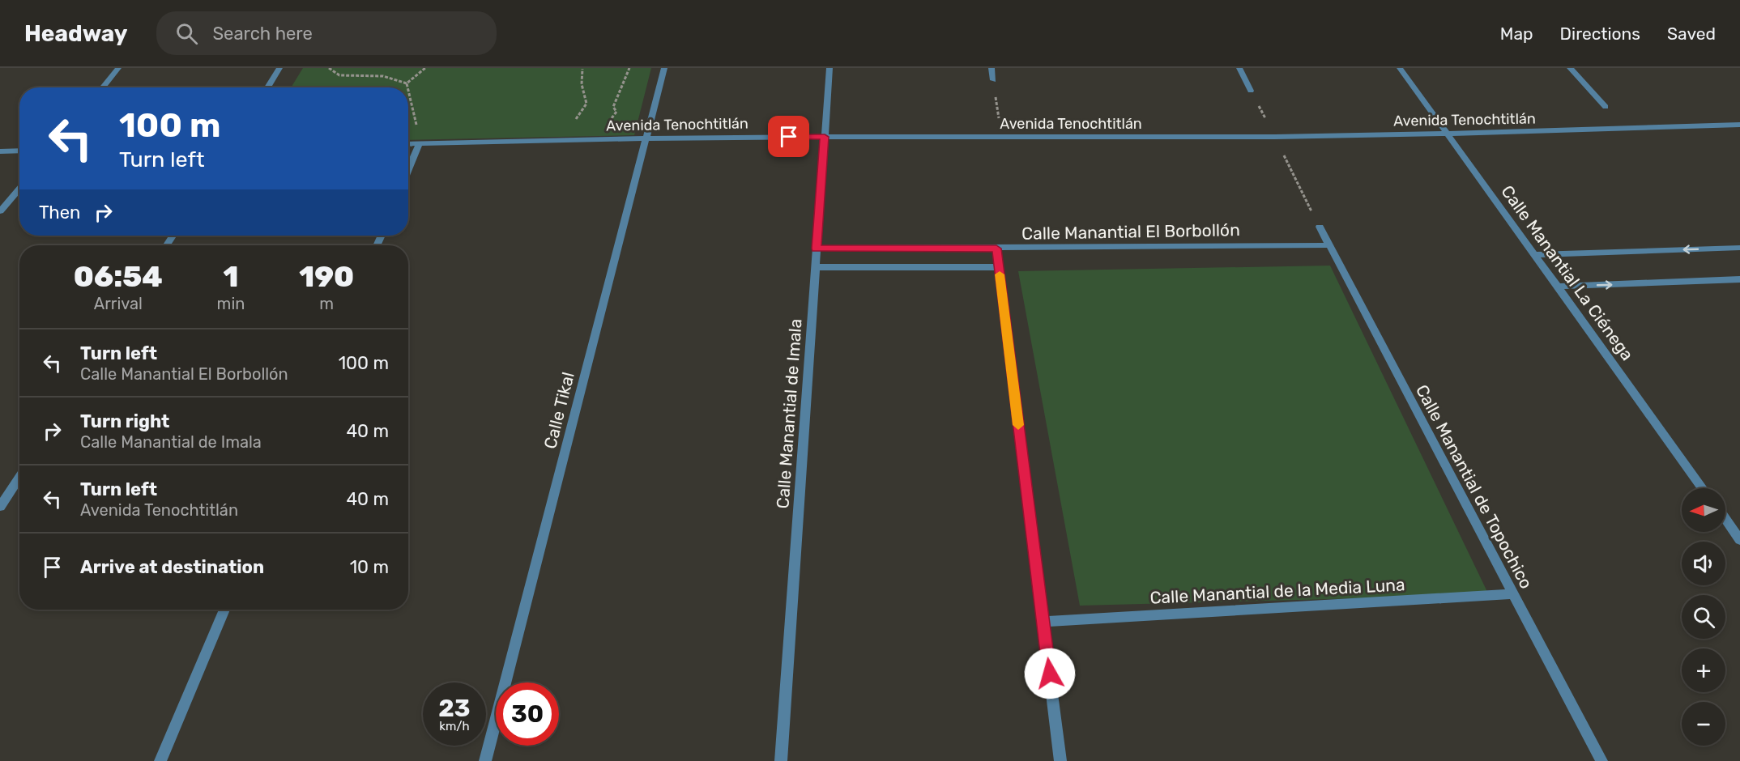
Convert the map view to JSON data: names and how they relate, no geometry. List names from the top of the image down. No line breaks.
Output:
{"streets":{"street":["Avenida Tenochtitlán","Calle Manantial El Borbollón","Calle Manantial La Ciénega","Calle Tikal","Calle Manantial de Imala","Calle Manantial de Topochico","Calle Manantial de la Media Luna"]},"crossings":[["Avenida Tenochtitlán","Calle Manantial La Ciénega"],["Avenida Tenochtitlán","Calle Tikal"],["Avenida Tenochtitlán","Calle Manantial de Imala"],["Calle Manantial El Borbollón","Calle Manantial de Imala"],["Calle Manantial El Borbollón","Calle Manantial de Topochico"],["Calle Manantial de Topochico","Calle Manantial de la Media Luna"]],"north":"left","page":{"header":"Headway","search":"Search here","nav":["Map","Directions","Saved"],"turn":["100 m","Turn left"],"then":"Then","eta":["06:54","Arrival","1","min","190","m"],"list":[{"name":"Turn left","note":"Calle Manantial El Borbollón","value":"100 m"},{"name":"Turn right","note":"Calle Manantial de Imala","value":"40 m"},{"name":"Turn left","note":"Avenida Tenochtitlán","value":"40 m"},{"name":"Arrive at destination","value":"10 m"}],"map_buttons":["+","−"],"speed":"23 km/h","limit":"30"}}
